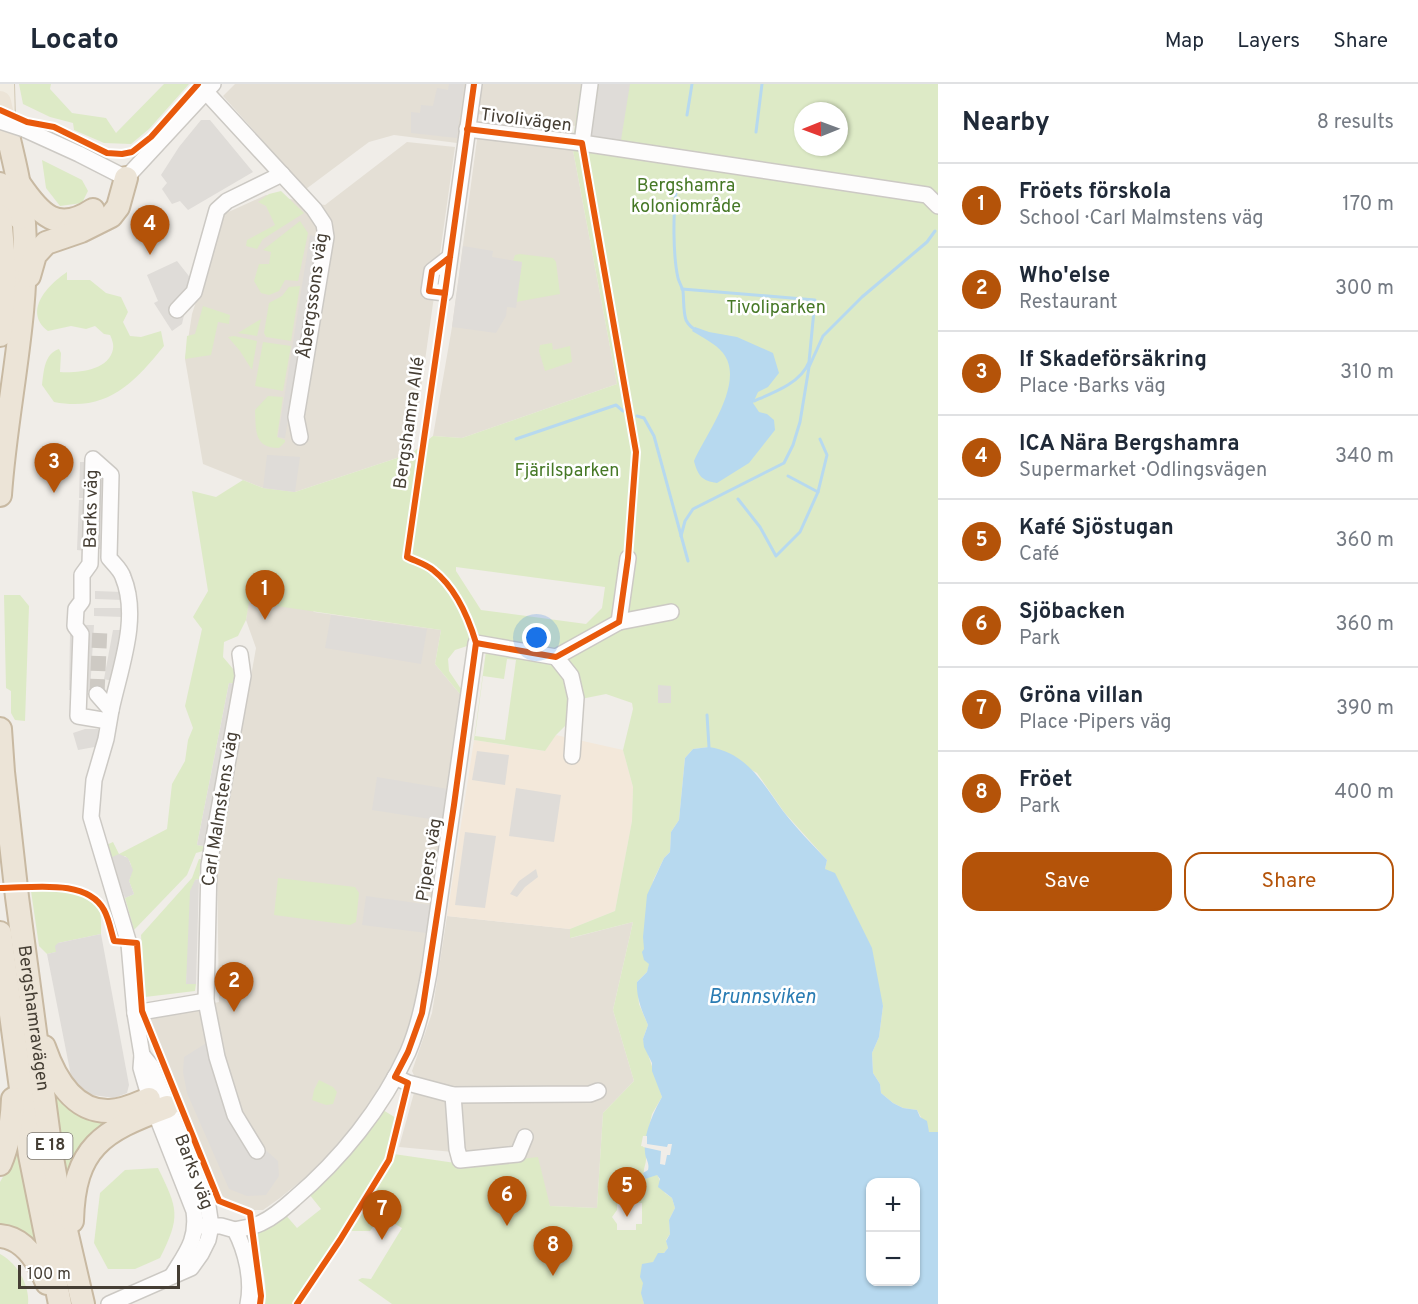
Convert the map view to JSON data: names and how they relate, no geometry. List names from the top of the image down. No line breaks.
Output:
{"streets":{"highway":["Bergshamravägen","E 18"],"street":["Tivolivägen","Åbergssons väg","Barks väg","Carl Malmstens väg","Pipers väg"],"cycle path":["Bergshamra Allé"]},"crossings":[["Barks väg","Pipers väg"]],"water":["Brunnsviken"],"parks":["Bergshamra koloniområde","Tivoliparken","Fjärilsparken"],"scale_bar":"100 m","north":"left","page":{"header":"Locato","nav":["Map","Layers","Share"],"heading":["Nearby","8 results"],"list":[{"mark":"1","name":"Fröets förskola","note":"School · Carl Malmstens väg","value":"170 m"},{"mark":"2","name":"Who'else","note":"Restaurant","value":"300 m"},{"mark":"3","name":"If Skadeförsäkring","note":"Place · Barks väg","value":"310 m"},{"mark":"4","name":"ICA Nära Bergshamra","note":"Supermarket · Odlingsvägen","value":"340 m"},{"mark":"5","name":"Kafé Sjöstugan","note":"Café","value":"360 m"},{"mark":"6","name":"Sjöbacken","note":"Park","value":"360 m"},{"mark":"7","name":"Gröna villan","note":"Place · Pipers väg","value":"390 m"},{"mark":"8","name":"Fröet","note":"Park","value":"400 m"}],"pins":["4","3","1","2","5","6","7","8"],"buttons":["Save","Share"],"map_buttons":["+","−"],"scale":"100 m"}}
